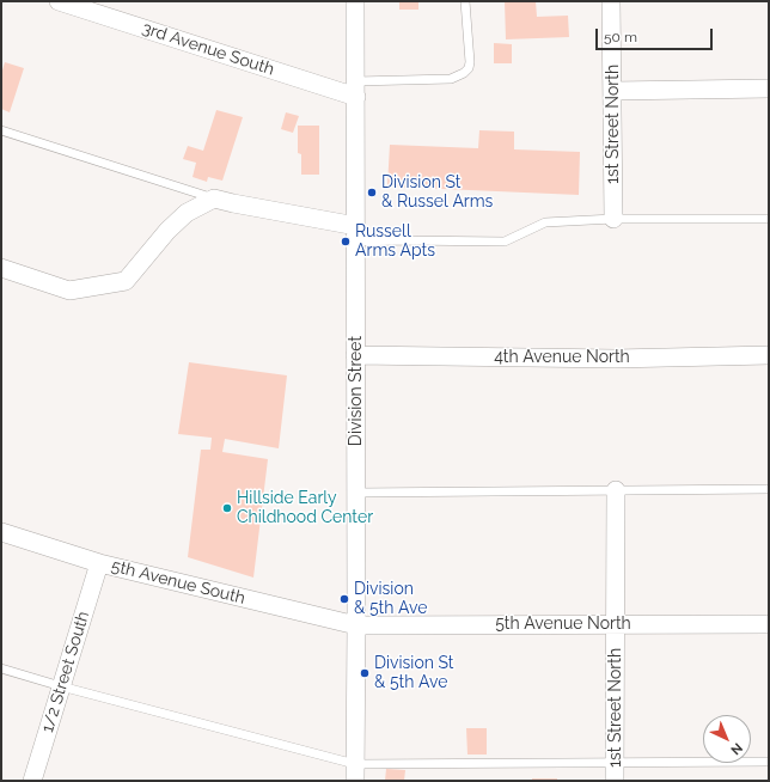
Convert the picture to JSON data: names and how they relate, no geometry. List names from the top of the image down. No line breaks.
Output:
{"streets":{"street":["3rd Avenue South","1st Street North","4th Avenue North","Division Street","5th Avenue South","5th Avenue North","1/2 Street South"]},"crossings":[["3rd Avenue South","Division Street"],["1st Street North","5th Avenue North"],["4th Avenue North","Division Street"],["Division Street","5th Avenue South"],["Division Street","5th Avenue North"],["5th Avenue South","5th Avenue North"],["5th Avenue South","1/2 Street South"]],"places":["Division St & Russel Arms","Russell Arms Apts","Hillside Early Childhood Center","Division & 5th Ave","Division St & 5th Ave"],"scale_bar":"50 m","north":"bottom right"}
